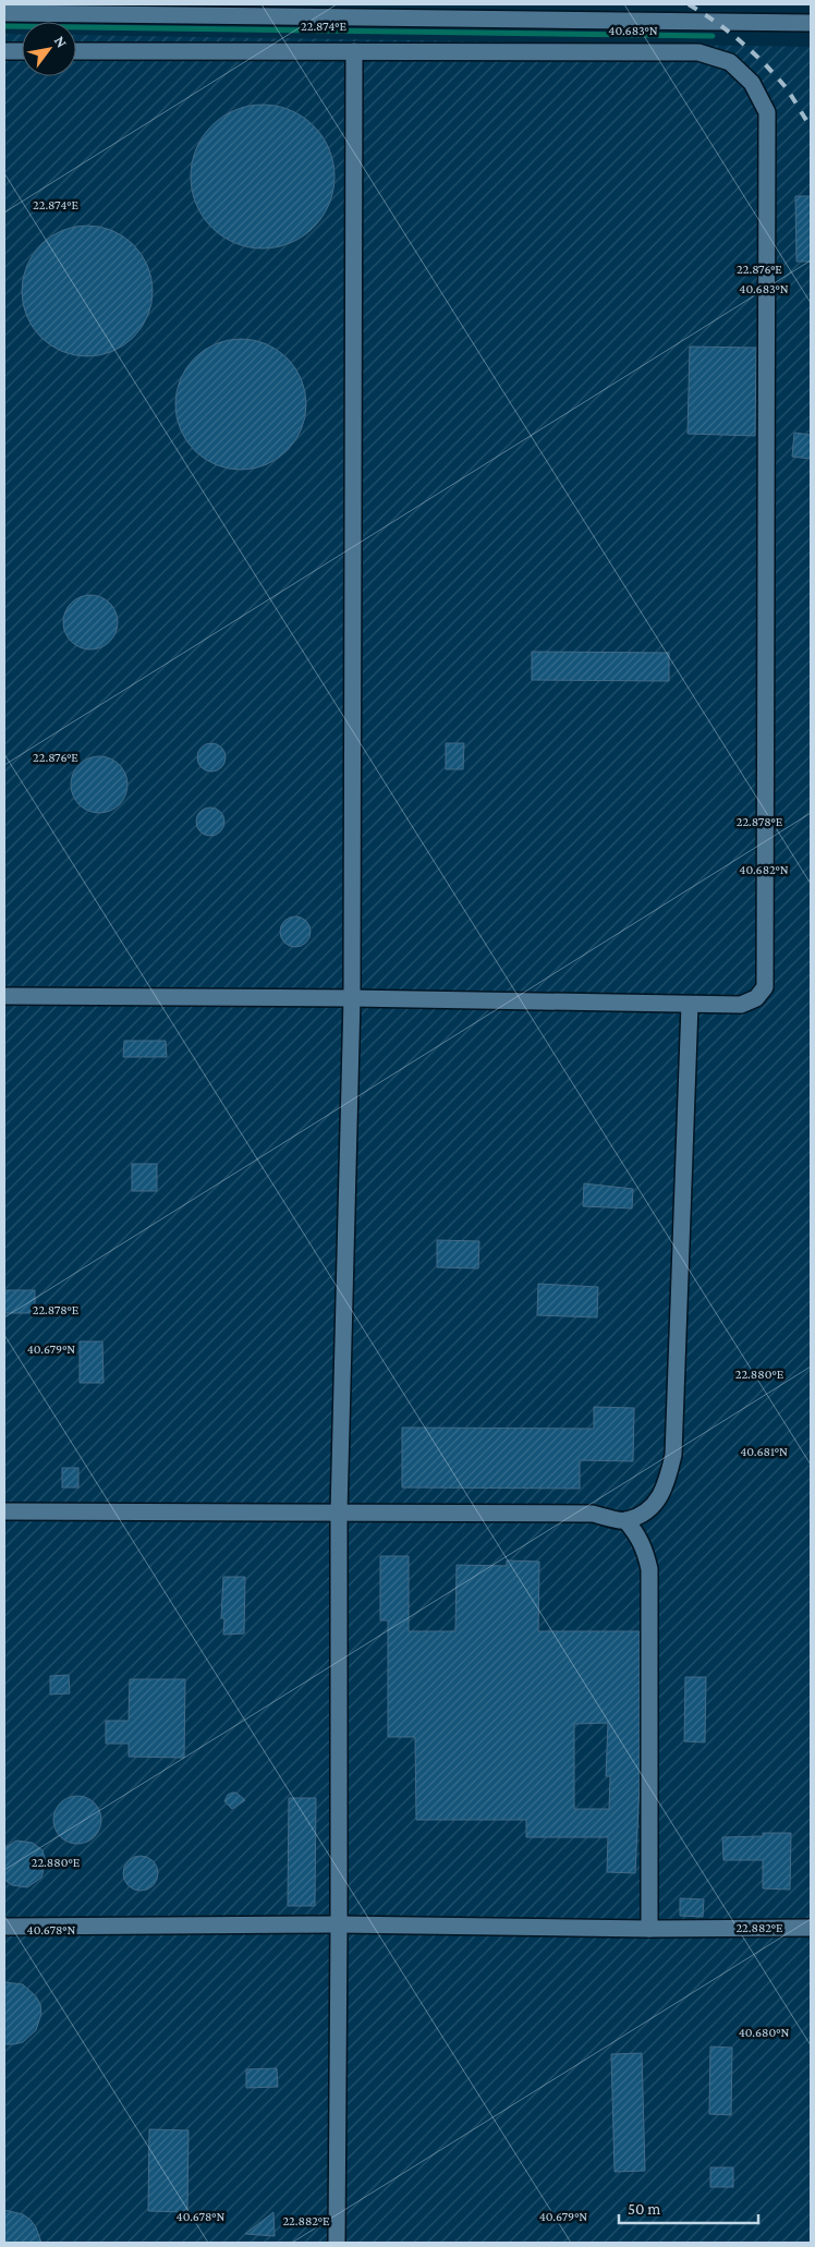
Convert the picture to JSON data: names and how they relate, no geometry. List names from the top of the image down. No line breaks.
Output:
{"scale_bar":"50 m","north":"top right","coordinates":["22.874°E","40.683°N","22.876°E","22.878°E","40.682°N","40.679°N","22.880°E","40.681°N","22.882°E","40.678°N","40.680°N"]}
